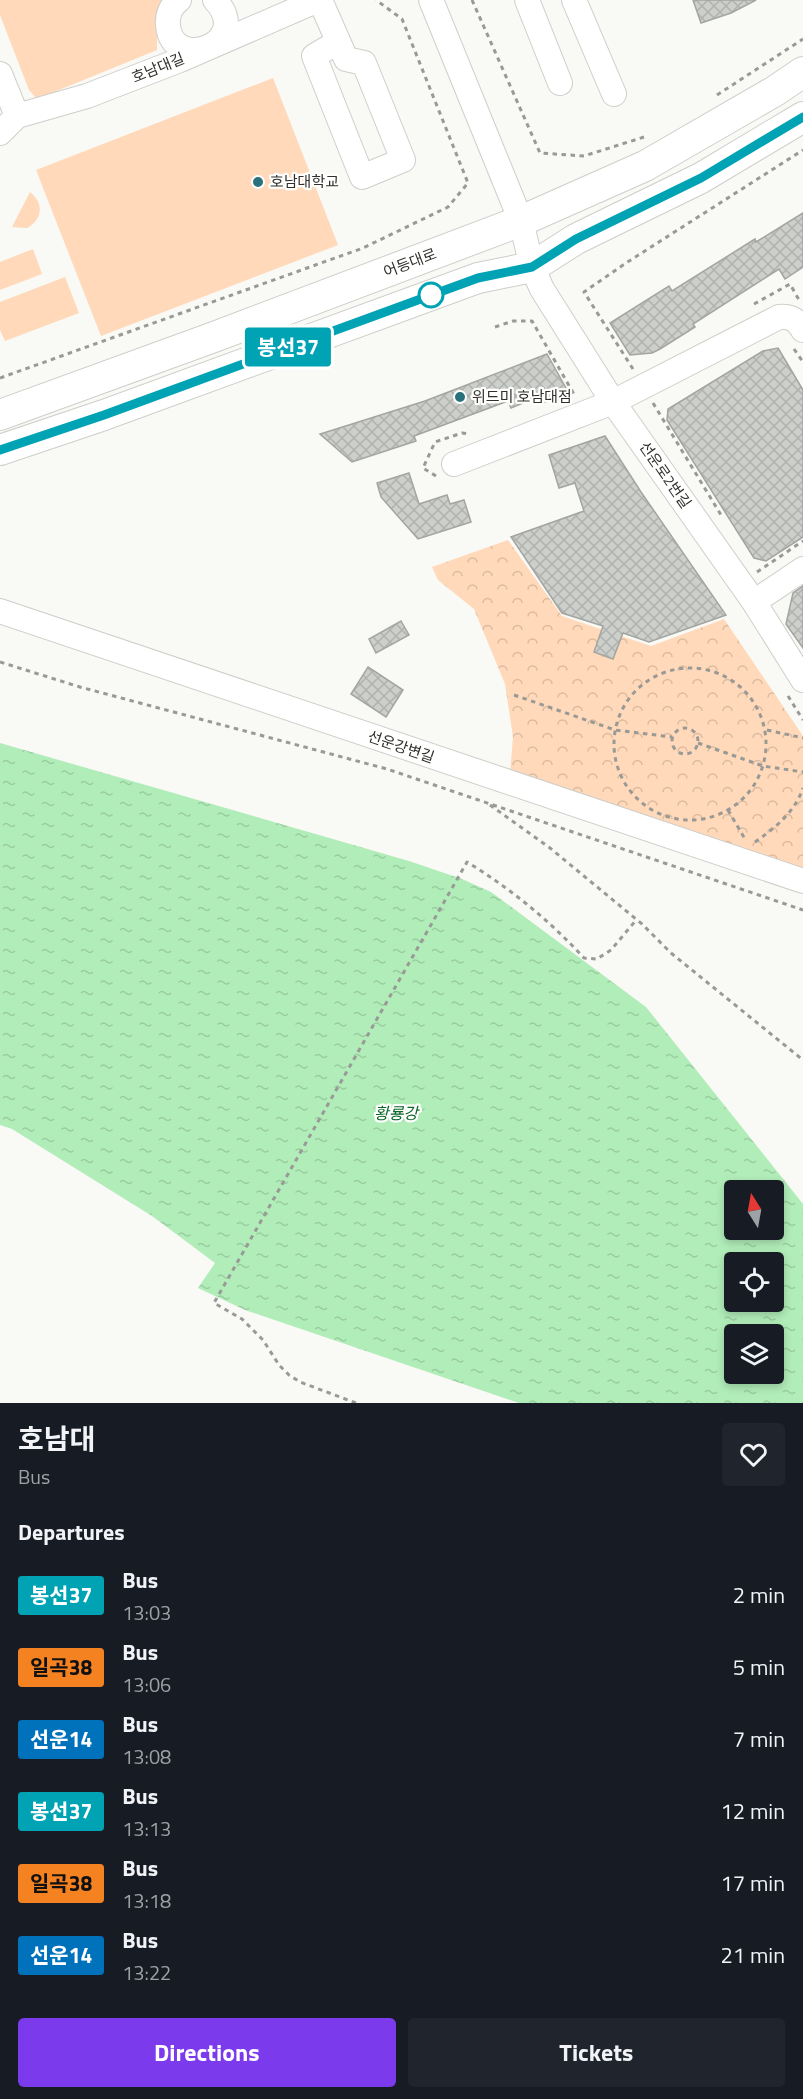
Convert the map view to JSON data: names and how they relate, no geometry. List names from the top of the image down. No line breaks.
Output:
{"streets":{"main road":["어등대로"],"street":["호남대길","선운로2번길","선운강변길"]},"crossings":[["어등대로","선운로2번길"]],"water":["황룡강"],"places":["호남대학교","위드미 호남대점"],"lines":["bus line 봉선37"],"north":"top","page":{"on_map":"봉선37","heading":[["호남대","Bus"],"Departures"],"list":[{"mark":"봉선37","name":"Bus","note":"13:03","value":"2 min"},{"mark":"일곡38","name":"Bus","note":"13:06","value":"5 min"},{"mark":"선운14","name":"Bus","note":"13:08","value":"7 min"},{"mark":"봉선37","name":"Bus","note":"13:13","value":"12 min"},{"mark":"일곡38","name":"Bus","note":"13:18","value":"17 min"},{"mark":"선운14","name":"Bus","note":"13:22","value":"21 min"}],"buttons":["Directions","Tickets"]}}
